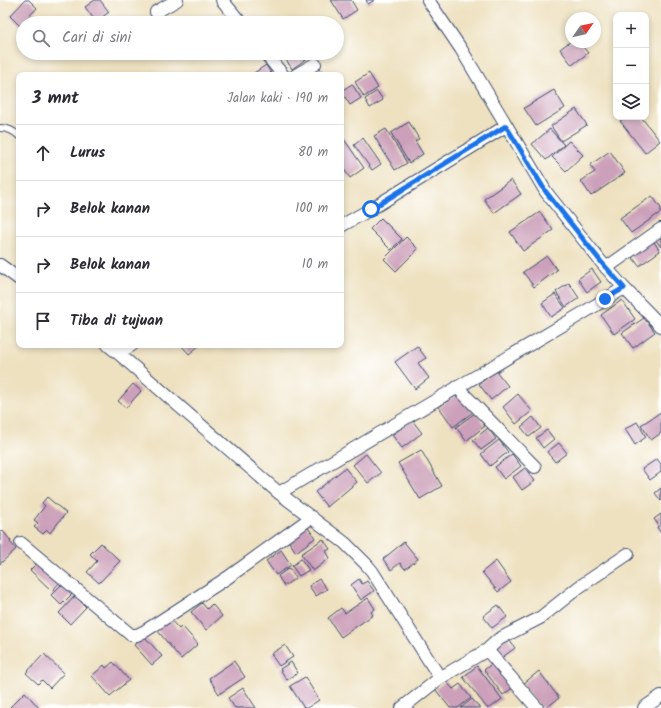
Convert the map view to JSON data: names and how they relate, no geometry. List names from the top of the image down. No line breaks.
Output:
{"north":"top right","page":{"map_buttons":["+","−"],"search":"Cari di sini","heading":["3 mnt","Jalan kaki · 190 m"],"list":[["Lurus","80 m"],["Belok kanan","100 m"],["Belok kanan","10 m"],"Tiba di tujuan"]}}
